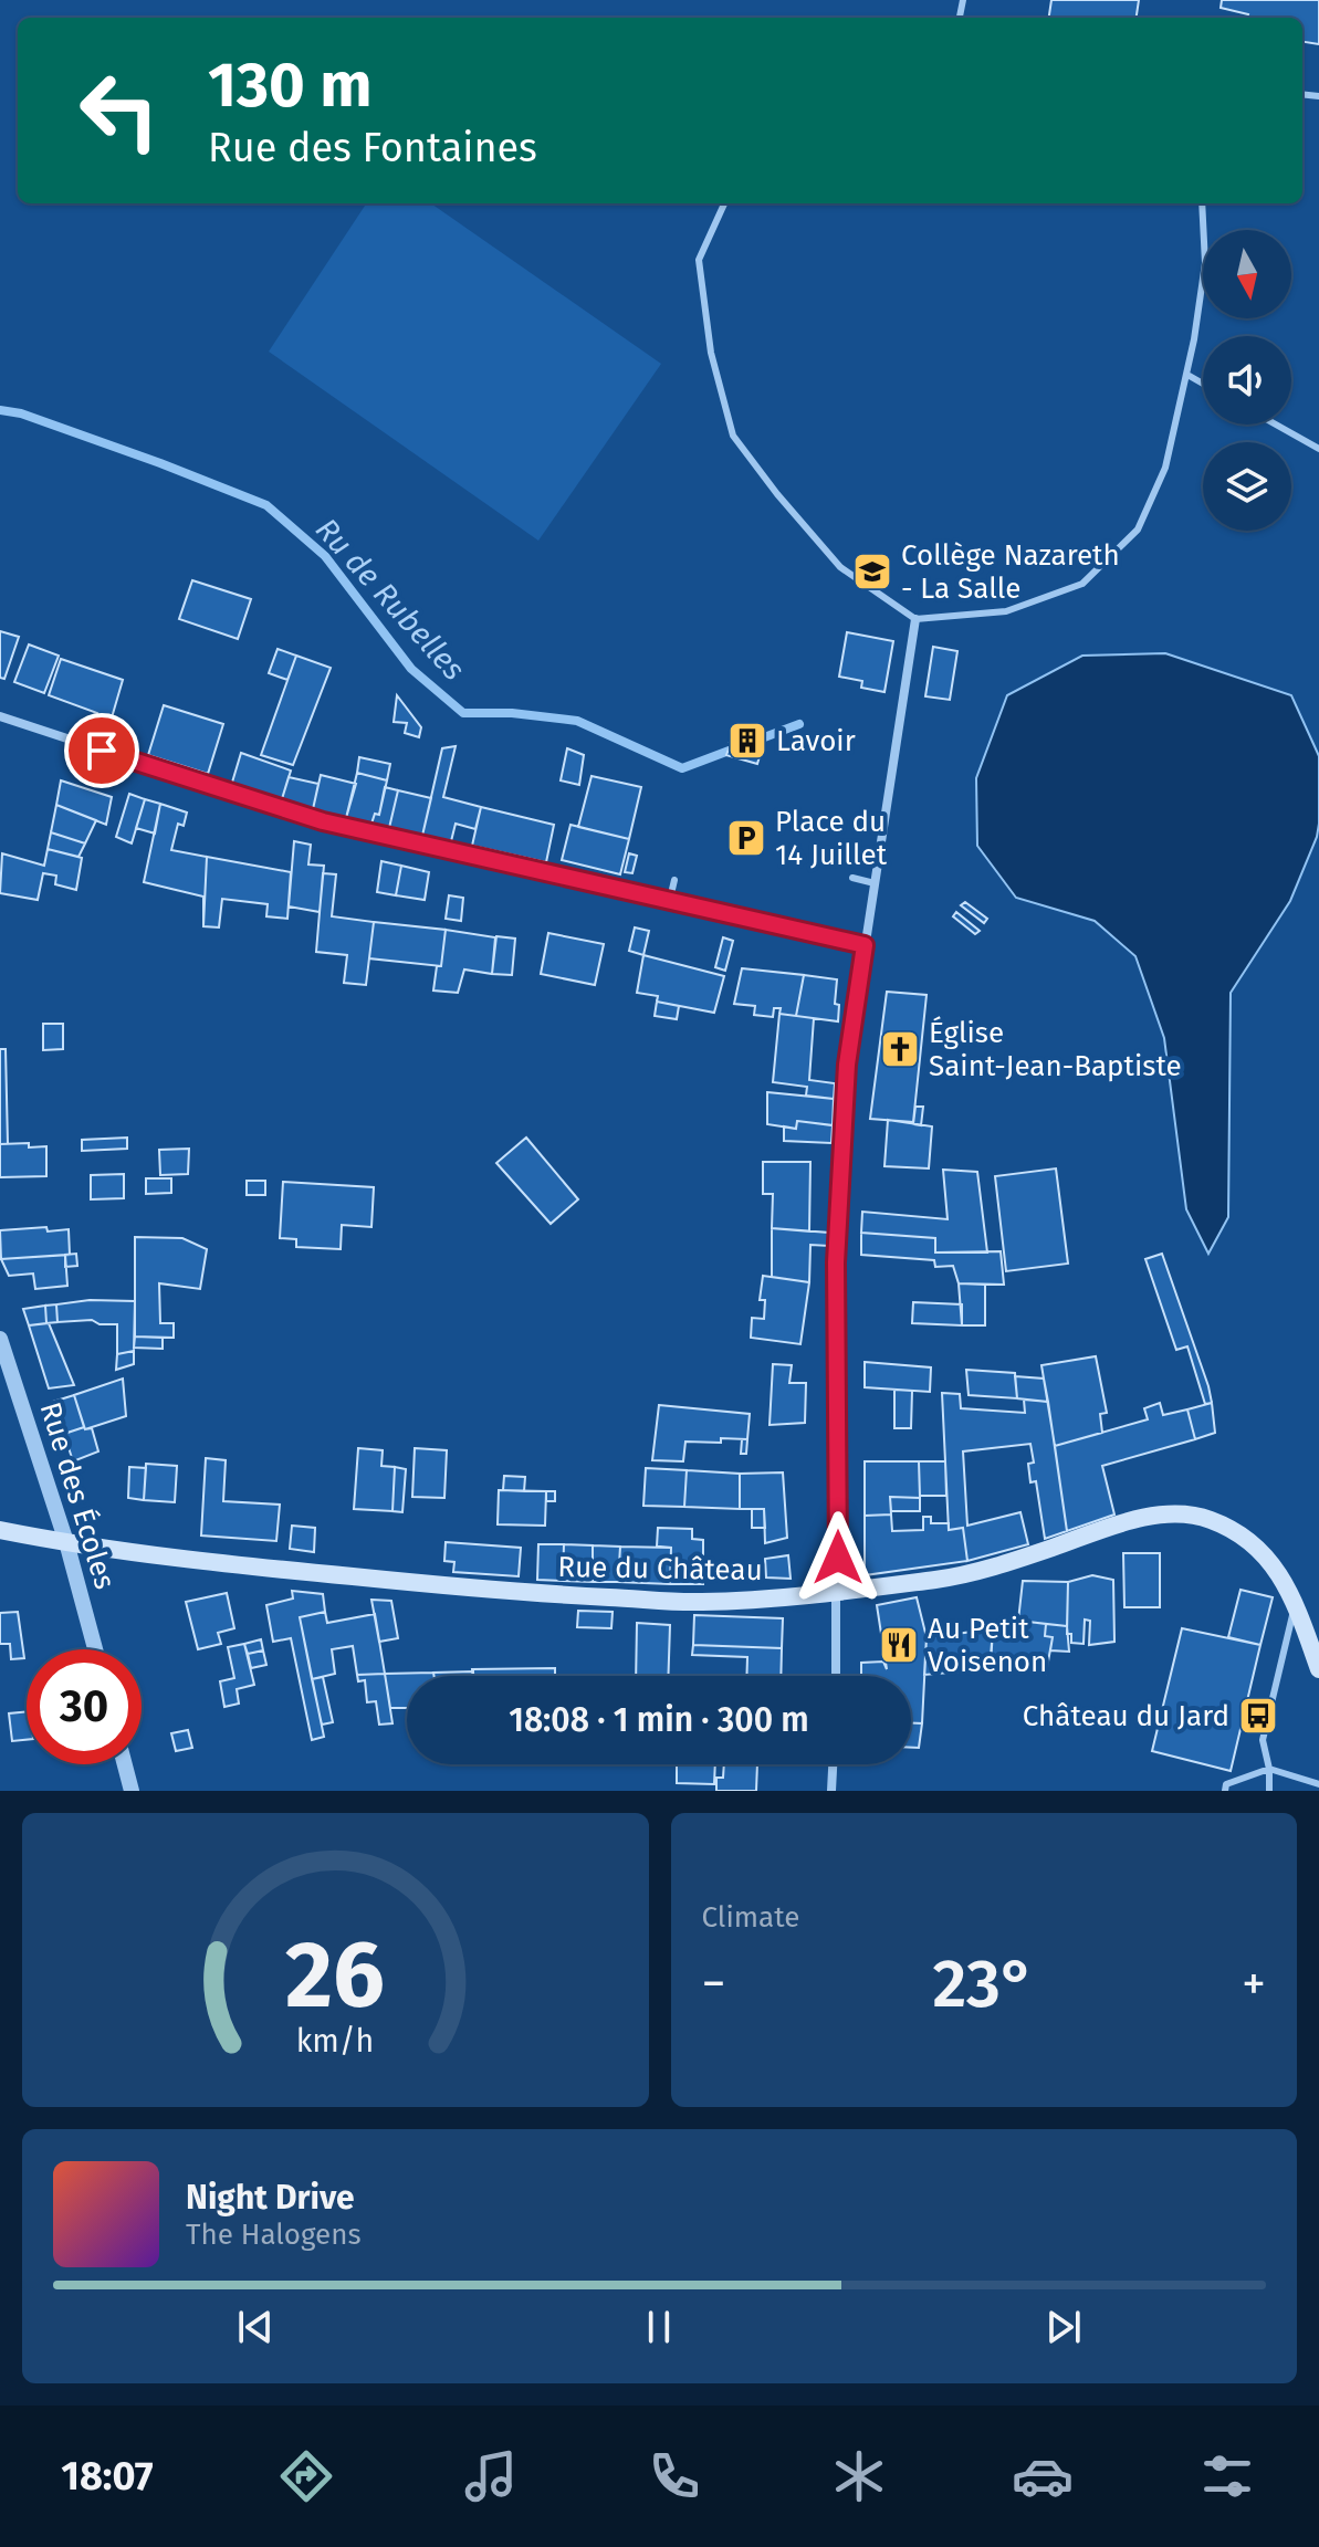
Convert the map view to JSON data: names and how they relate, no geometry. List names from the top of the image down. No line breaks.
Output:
{"streets":{"main road":["Rue du Château"],"street":["Rue des Écoles"]},"crossings":[["Rue des Écoles","Rue du Château"]],"water":["Ru de Rubelles"],"places":{"school or university":["Collège Nazareth - La Salle"],"building":["Lavoir"],"parking":["Place du 14 Juillet"],"church":["Église Saint-Jean-Baptiste"],"restaurant":["Au Petit Voisenon"],"bus stop":["Château du Jard"]},"north":"bottom","page":{"turn":["130 m","Rue des Fontaines"],"limit":"30","trip":"18:08 · 1 min · 300 m","tile":"Climate","heat":["−","23°","+"],"song":["Night Drive","The Halogens"],"tabs":"18:07","gauge":["26","km/h"]}}
